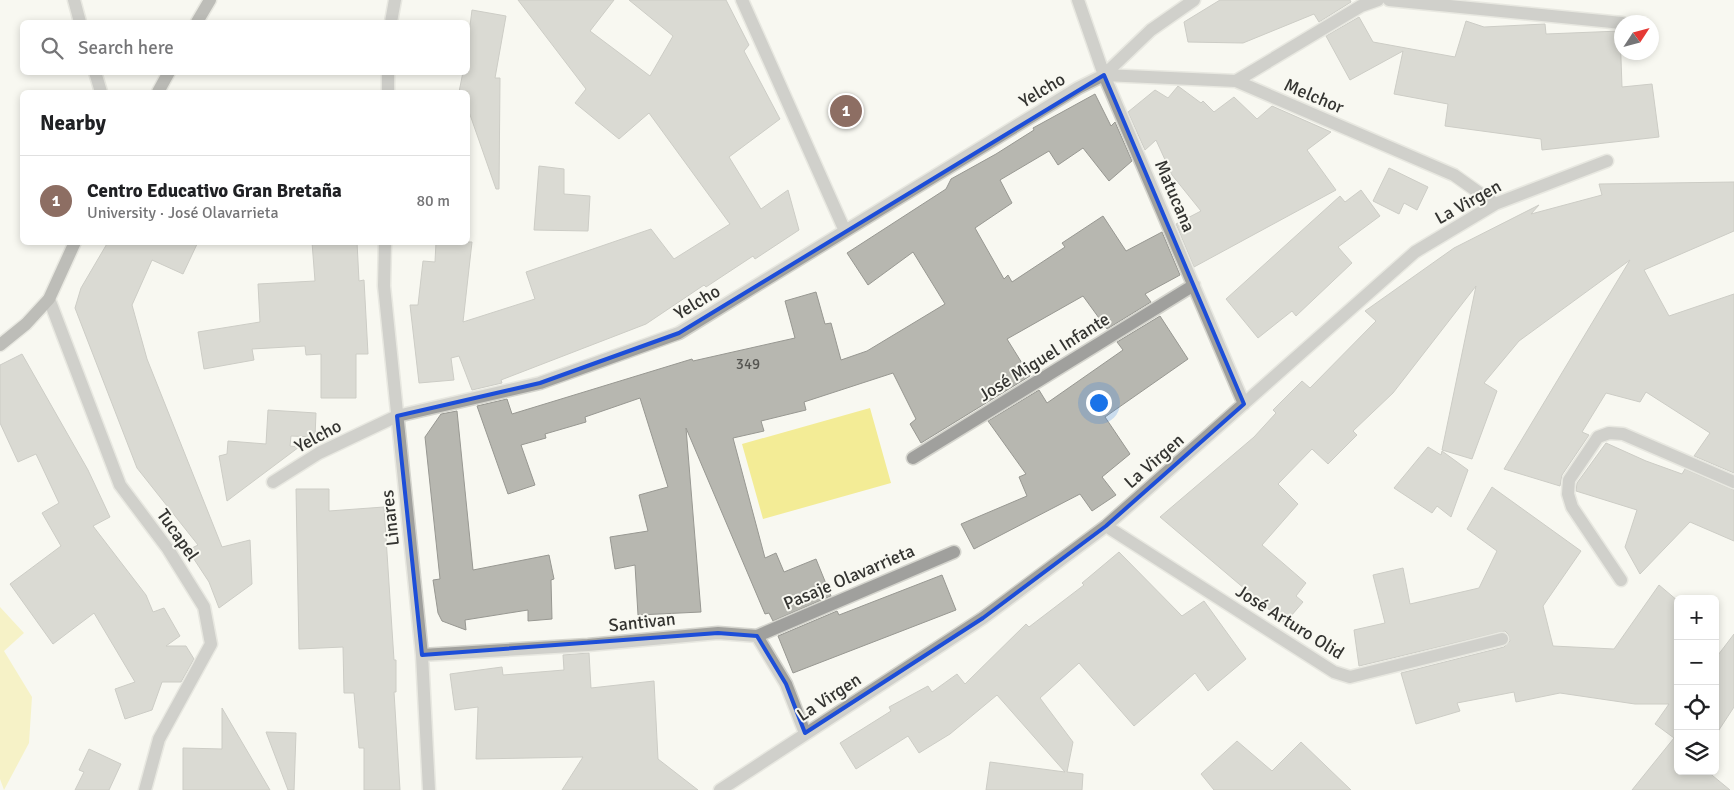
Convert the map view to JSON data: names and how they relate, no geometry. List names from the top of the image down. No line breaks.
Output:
{"streets":{"street":["Yelcho","Melchor","Matucana","La Virgen","José Miguel Infante","Linares","Tucapel","Pasaje Olavarrieta","Santivan","José Arturo Olid"]},"crossings":[["Yelcho","Melchor"],["Yelcho","Matucana"],["Yelcho","Linares"],["Melchor","Matucana"],["Melchor","La Virgen"],["Matucana","La Virgen"],["Matucana","José Miguel Infante"],["La Virgen","José Arturo Olid"],["Linares","Santivan"],["Pasaje Olavarrieta","Santivan"]],"house_numbers":["349"],"north":"top right","page":{"search":"Search here","heading":"Nearby","pins":"1","list":[{"mark":"1","name":"Centro Educativo Gran Bretaña","note":"University · José Olavarrieta","value":"80 m"}],"map_buttons":["+","−"]}}
